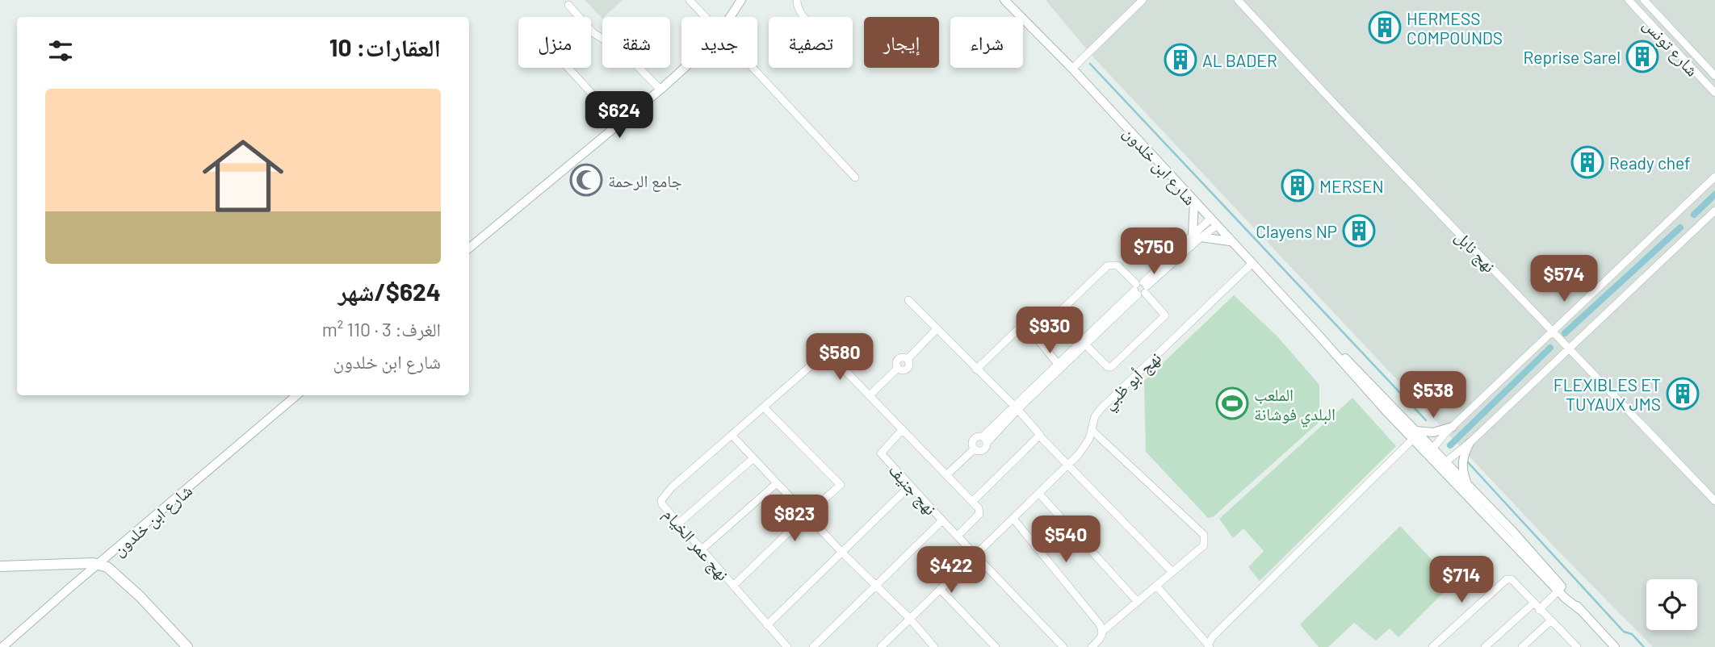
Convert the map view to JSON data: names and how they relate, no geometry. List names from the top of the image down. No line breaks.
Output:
{"streets":{"street":["شارع تونس","شارع ابن خلدون","نهج نابل","نهج أبو ظبي","نهج جنيف","نهج عمر الخيام"]},"crossings":[["شارع ابن خلدون","نهج أبو ظبي"],["نهج أبو ظبي","نهج جنيف"]],"places":{"building":["HERMESS COMPOUNDS","Reprise Sarel","AL BADER","Ready chef","MERSEN","Clayens NP","FLEXIBLES ET TUYAUX JMS"],"mosque":["جامع الرحمة"],"sports":["الملعب البلدي فوشانة"]},"page":{"chip":["شراء","إيجار","تصفية","جديد","شقة","منزل"],"heading":"العقارات: 10","list":[{"name":"$624/شهر","note":"الغرف: 3 · 110 m² · شارع ابن خلدون"}],"price":["$624","$750","$574","$930","$580","$538","$823","$540","$422","$714"]}}
